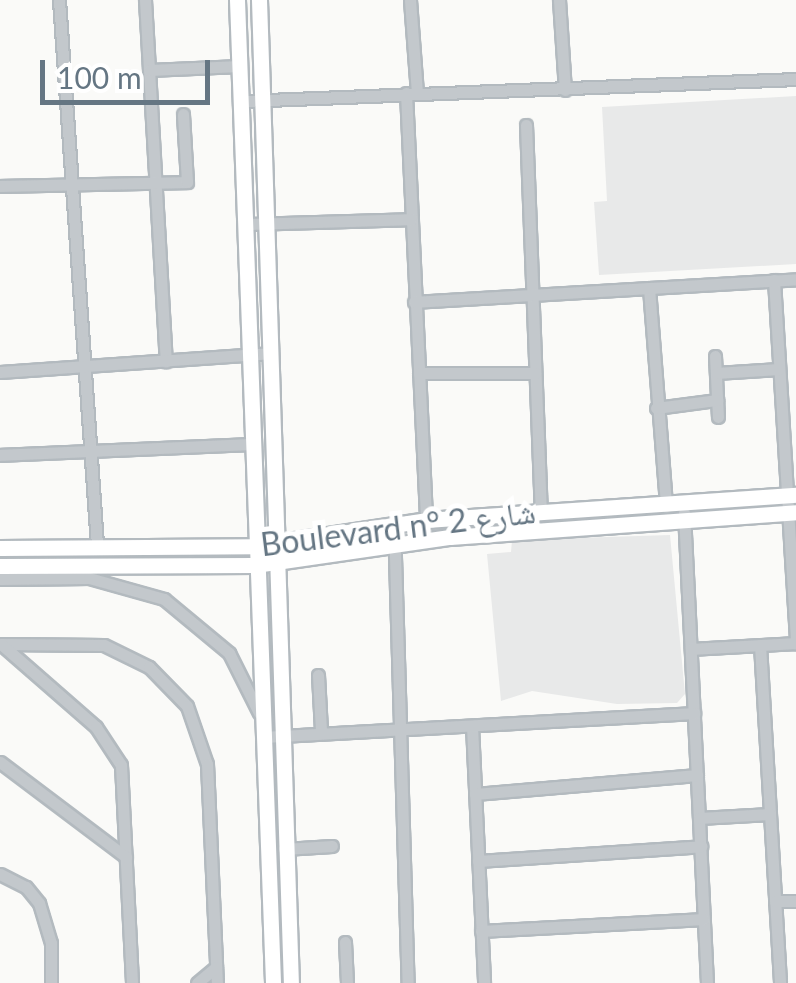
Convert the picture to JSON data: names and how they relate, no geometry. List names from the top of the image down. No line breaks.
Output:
{"streets":{"street":["Boulevard n° شارع 2"]},"scale_bar":"100 m"}
